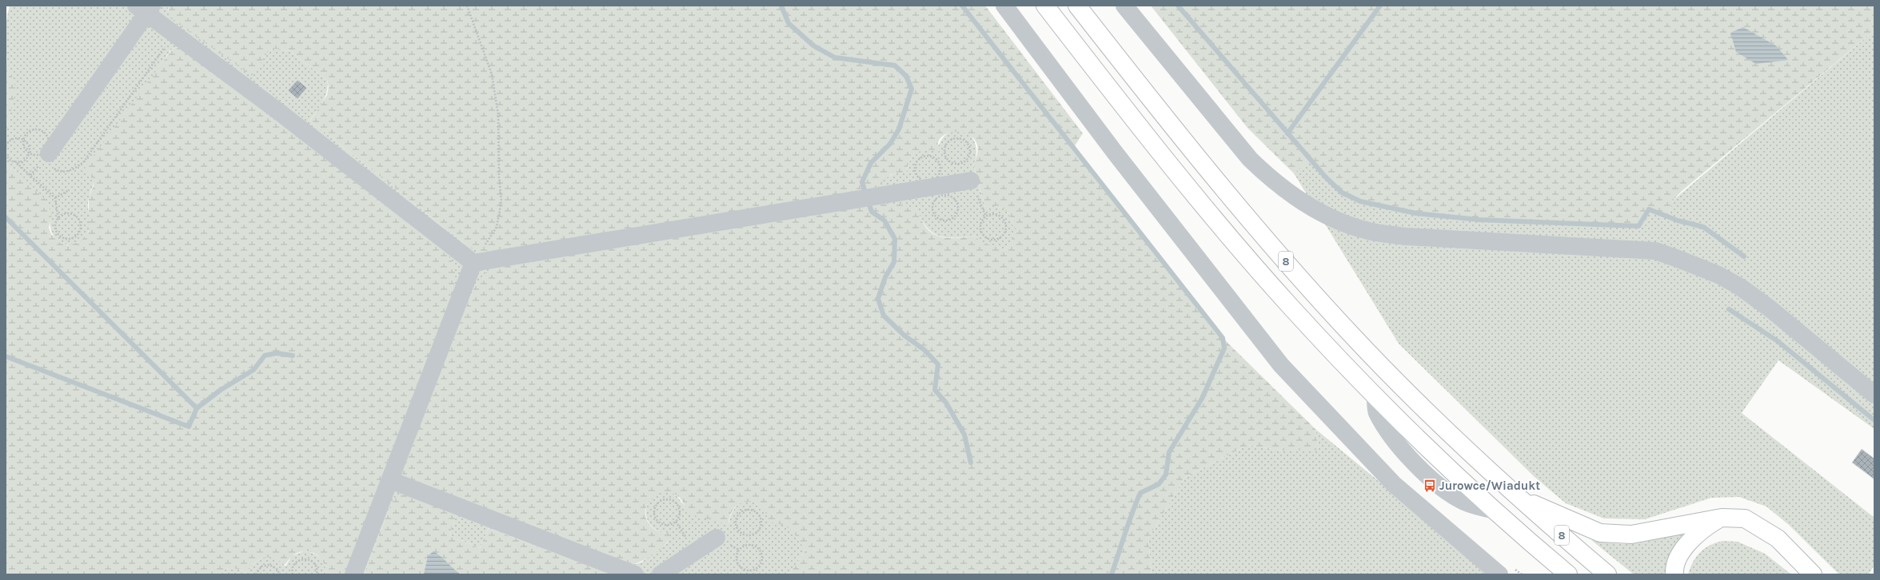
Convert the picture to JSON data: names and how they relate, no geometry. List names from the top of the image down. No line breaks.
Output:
{"streets":{"highway":["8"]},"places":{"bus stop":["Jurowce/Wiadukt"]}}
